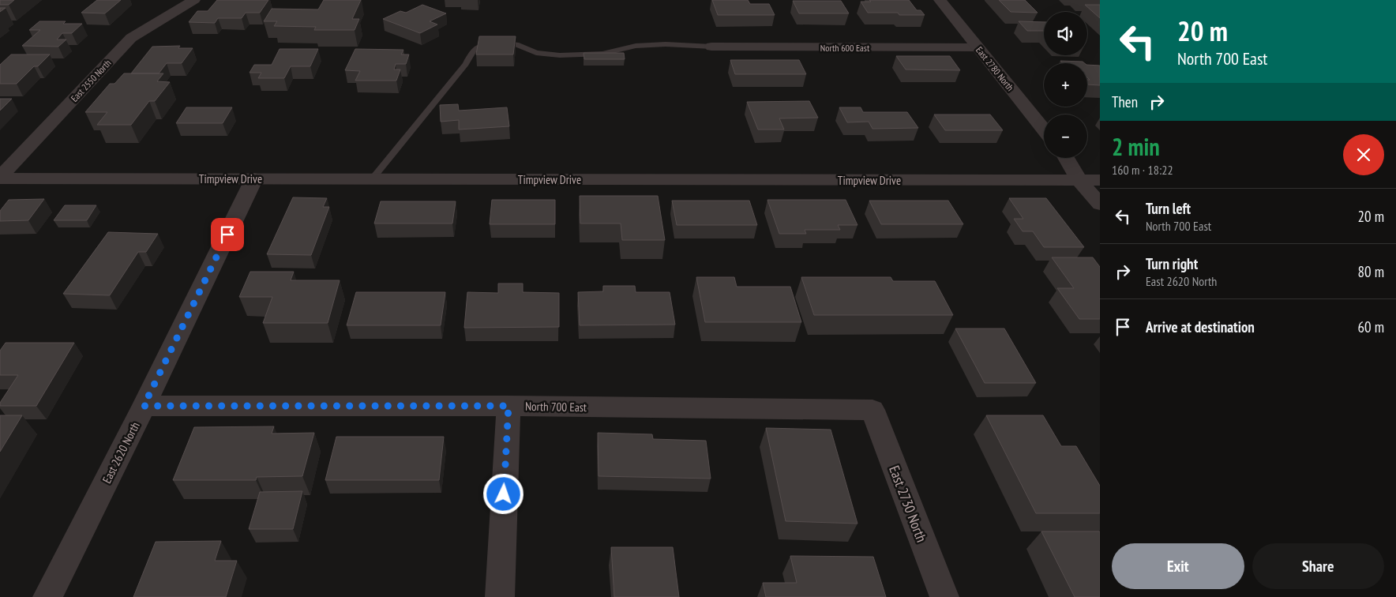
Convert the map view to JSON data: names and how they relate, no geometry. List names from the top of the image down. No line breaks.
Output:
{"streets":{"street":["North 600 East","East 2780 North","East 2550 North","Timpview Drive","North 700 East","East 2620 North","East 2730 North"]},"crossings":[["North 600 East","East 2780 North"],["East 2550 North","Timpview Drive"],["Timpview Drive","East 2620 North"],["North 700 East","East 2620 North"],["North 700 East","East 2730 North"]],"page":{"turn":["20 m","North 700 East"],"map_buttons":["+","−"],"then":"Then","heading":["2 min","160 m · 18:22"],"list":[{"name":"Turn left","note":"North 700 East","value":"20 m"},{"name":"Turn right","note":"East 2620 North","value":"80 m"},{"name":"Arrive at destination","value":"60 m"}],"buttons":["Exit","Share"]}}
